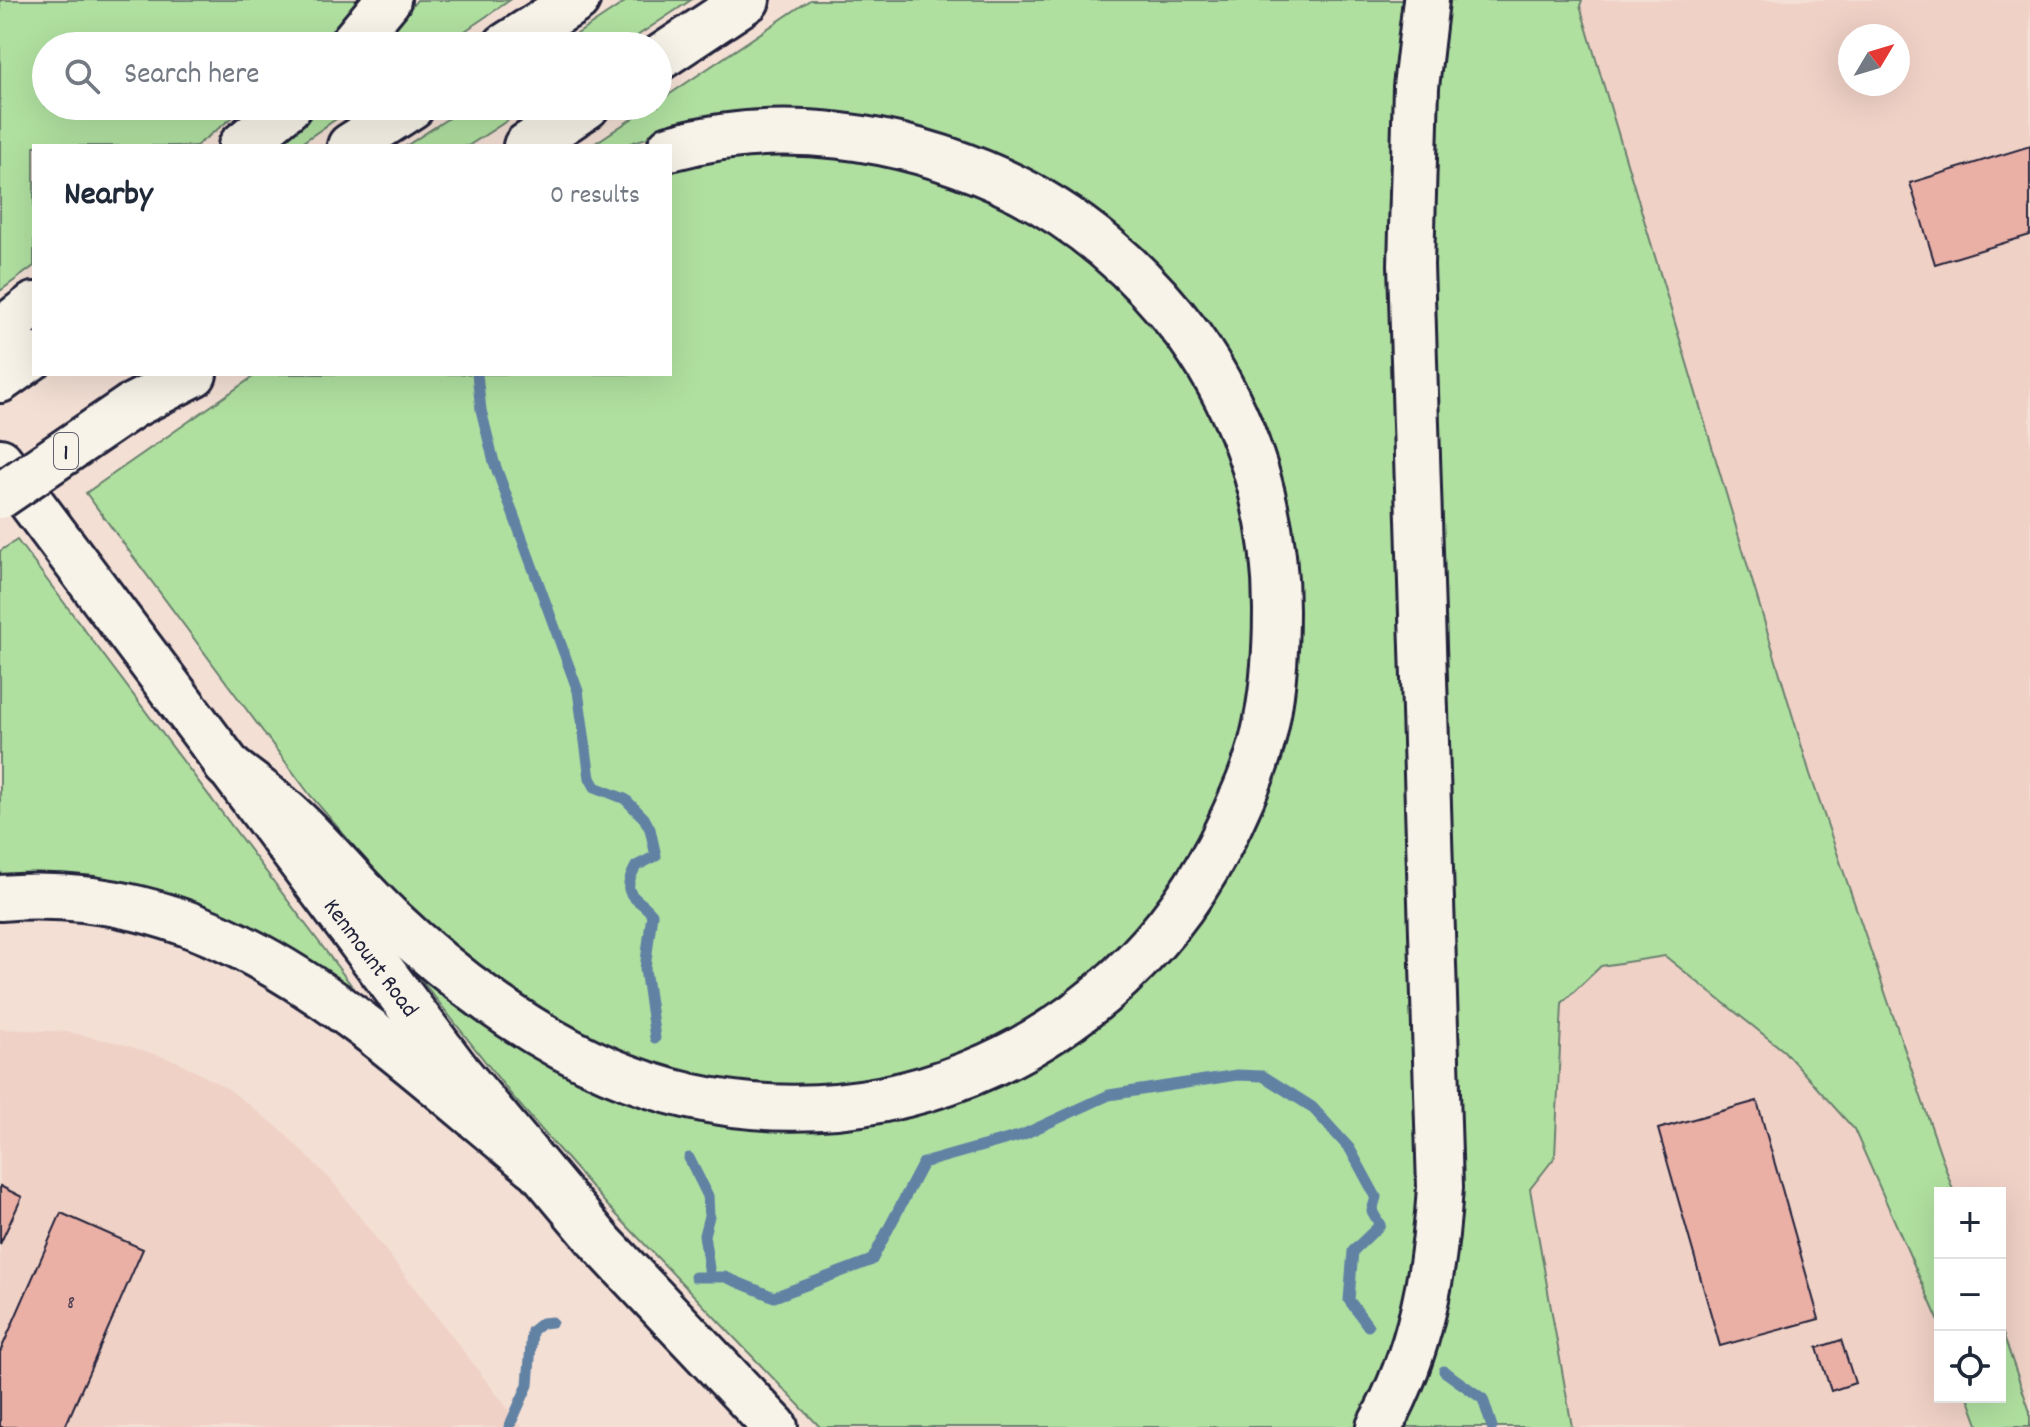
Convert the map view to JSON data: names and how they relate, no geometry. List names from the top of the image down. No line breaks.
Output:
{"streets":{"main road":["1","Kenmount Road"]},"house_numbers":["8"],"north":"top right","page":{"search":"Search here","heading":["Nearby","0 results"],"map_buttons":["+","−"]}}
